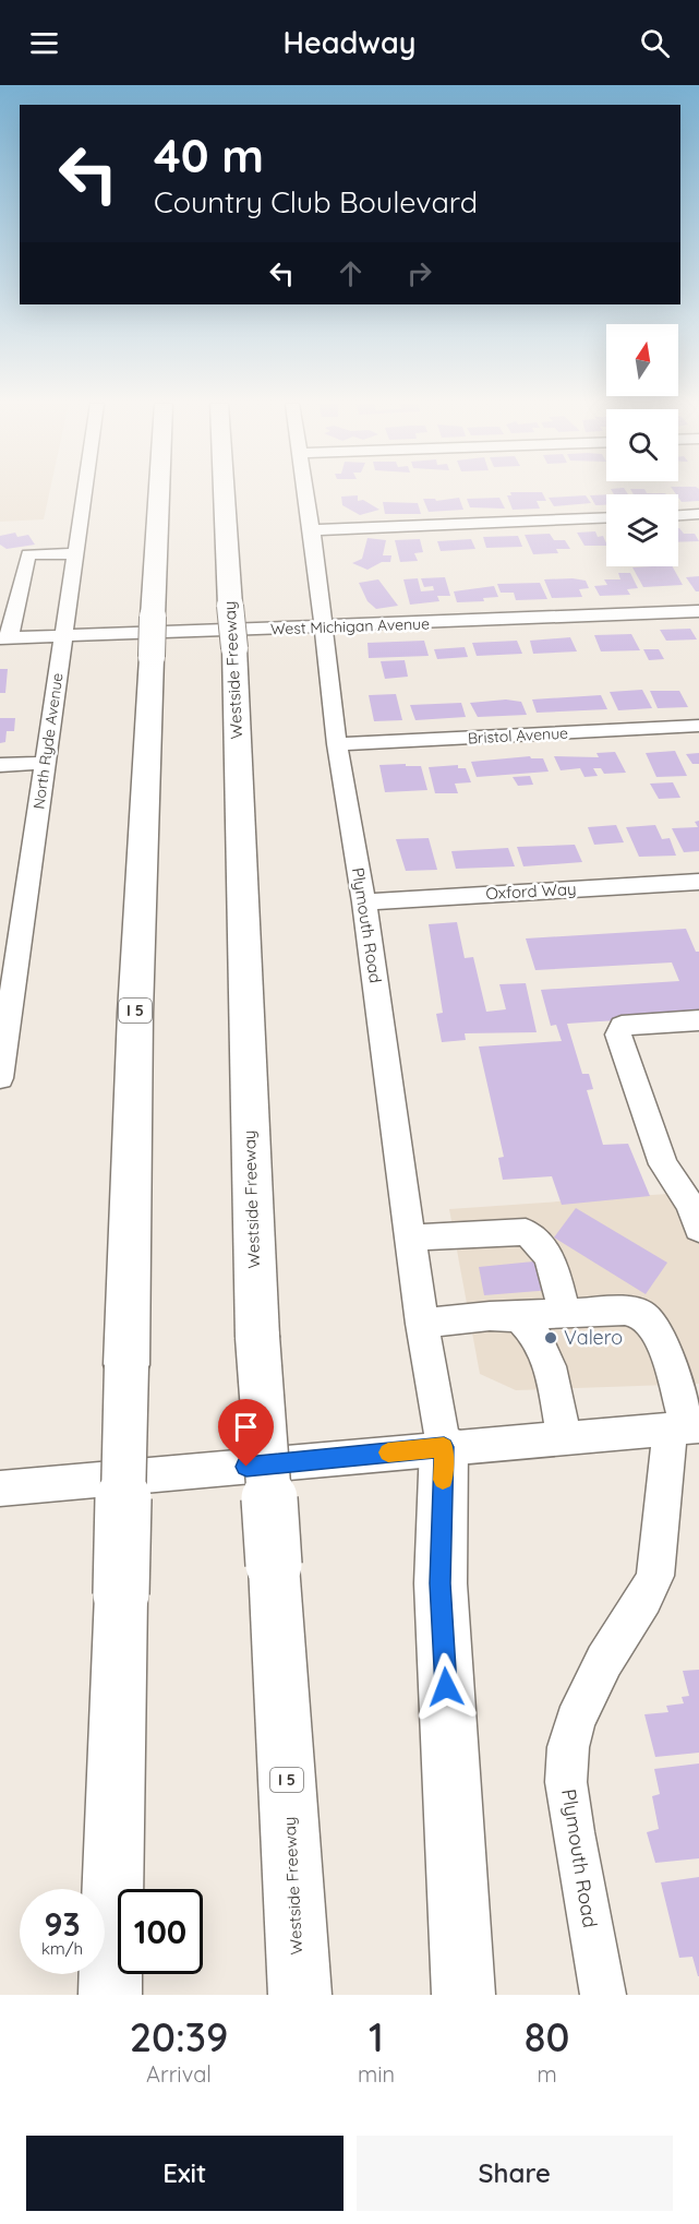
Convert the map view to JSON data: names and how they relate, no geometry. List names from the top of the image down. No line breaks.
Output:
{"streets":{"highway":["Westside Freeway","I 5"],"street":["West Michigan Avenue","Bristol Avenue","North Ryde Avenue","Oxford Way","Plymouth Road"]},"crossings":[["West Michigan Avenue","North Ryde Avenue"],["West Michigan Avenue","Plymouth Road"],["Bristol Avenue","Plymouth Road"],["Oxford Way","Plymouth Road"]],"places":["Valero"],"north":"top","page":{"header":"Headway","turn":["40 m","Country Club Boulevard"],"speed":"93 km/h","limit":"100","eta":["20:39","Arrival","1","min","80","m"],"buttons":["Exit","Share"]}}
